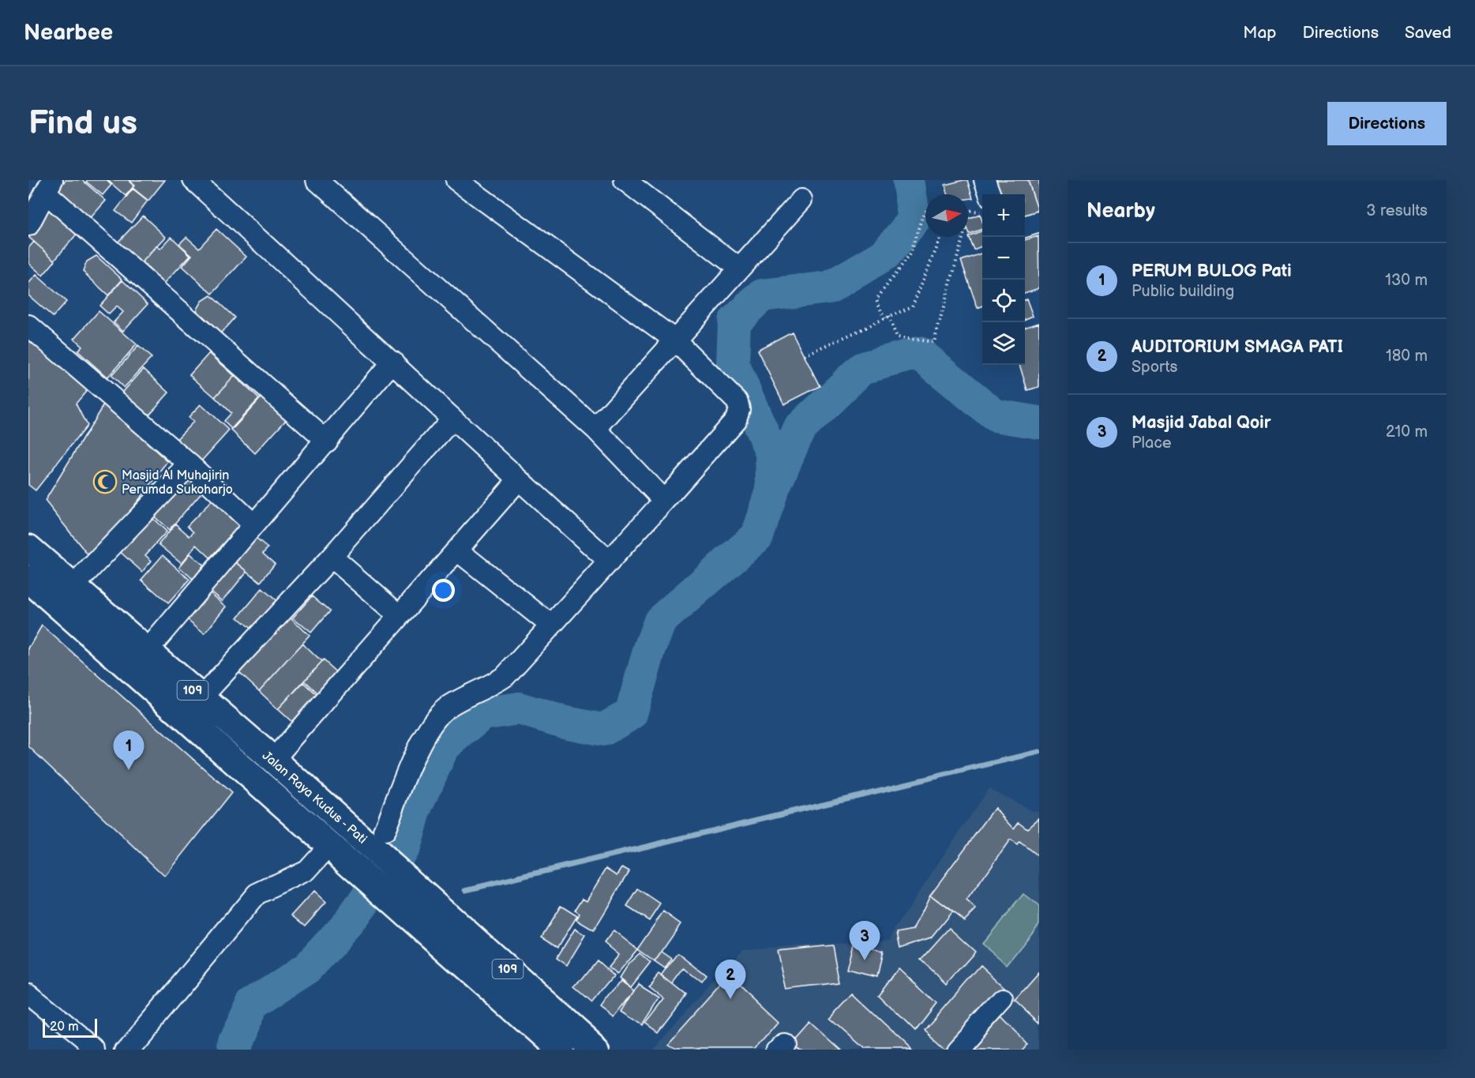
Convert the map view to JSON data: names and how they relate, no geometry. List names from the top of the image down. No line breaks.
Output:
{"streets":{"main road":["109","Jalan Raya Kudus - Pati"]},"places":{"mosque":["Masjid Al Muhajirin Perumda Sukoharjo"]},"scale_bar":"20 m","north":"right","page":{"header":"Nearbee","nav":["Map","Directions","Saved"],"buttons":"Directions","title":"Find us","heading":["Nearby","3 results"],"map_buttons":["+","−"],"list":[{"mark":"1","name":"PERUM BULOG Pati","note":"Public building","value":"130 m"},{"mark":"2","name":"AUDITORIUM SMAGA PATI","note":"Sports","value":"180 m"},{"mark":"3","name":"Masjid Jabal Qoir","note":"Place","value":"210 m"}],"pins":["1","3","2"],"scale":"20 m"}}
